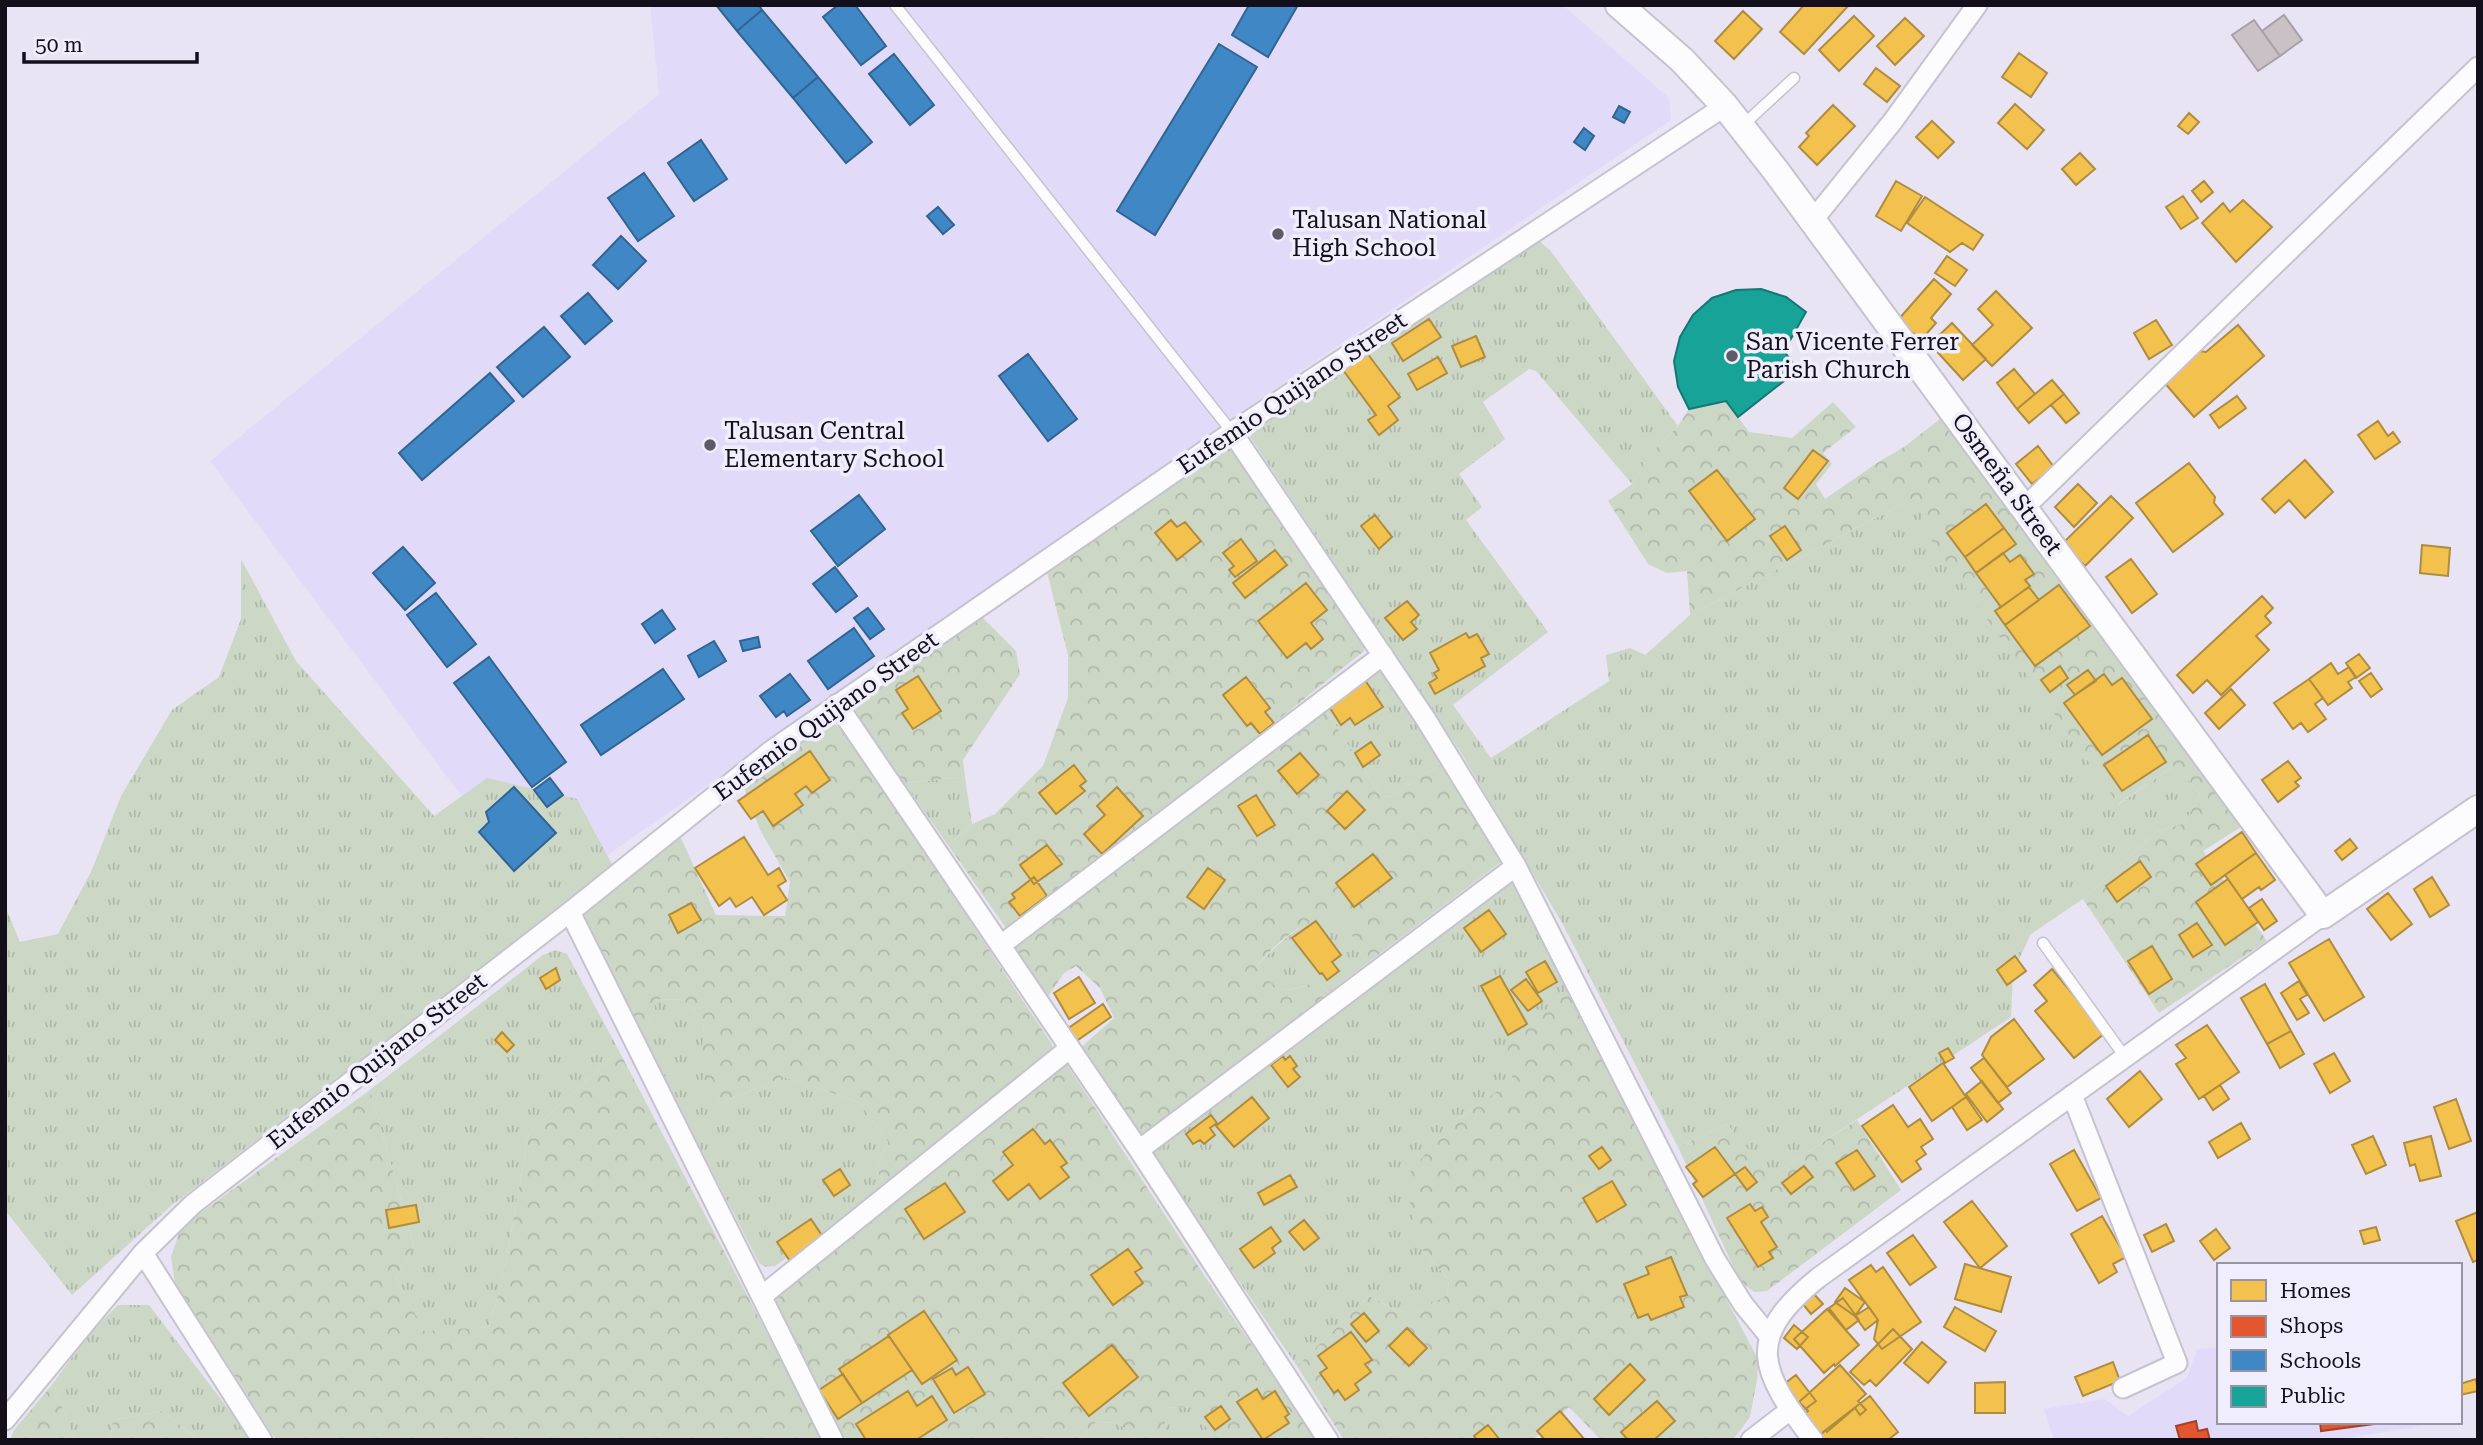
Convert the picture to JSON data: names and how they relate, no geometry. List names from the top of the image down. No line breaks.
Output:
{"streets":{"main road":["Osmeña Street"],"street":["Eufemio Quijano Street"]},"crossings":[["Eufemio Quijano Street","Osmeña Street"]],"places":["Talusan National High School","San Vicente Ferrer Parish Church","Talusan Central Elementary School"],"legend":["Homes","Shops","Schools","Public"],"scale_bar":"50 m"}
